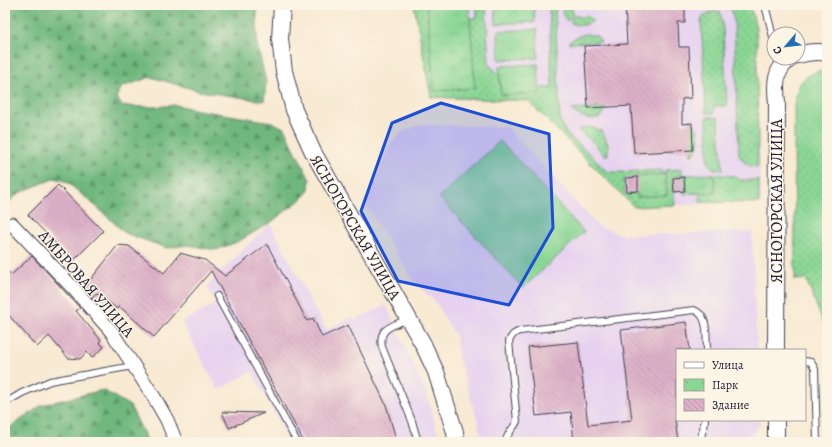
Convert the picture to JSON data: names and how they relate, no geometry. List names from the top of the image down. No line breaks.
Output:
{"streets":{"street":["ЯСНОГОРСКАЯ УЛИЦА","АМБРОВАЯ УЛИЦА"]},"legend":["Улица","Парк","Здание"],"north":"bottom left"}
